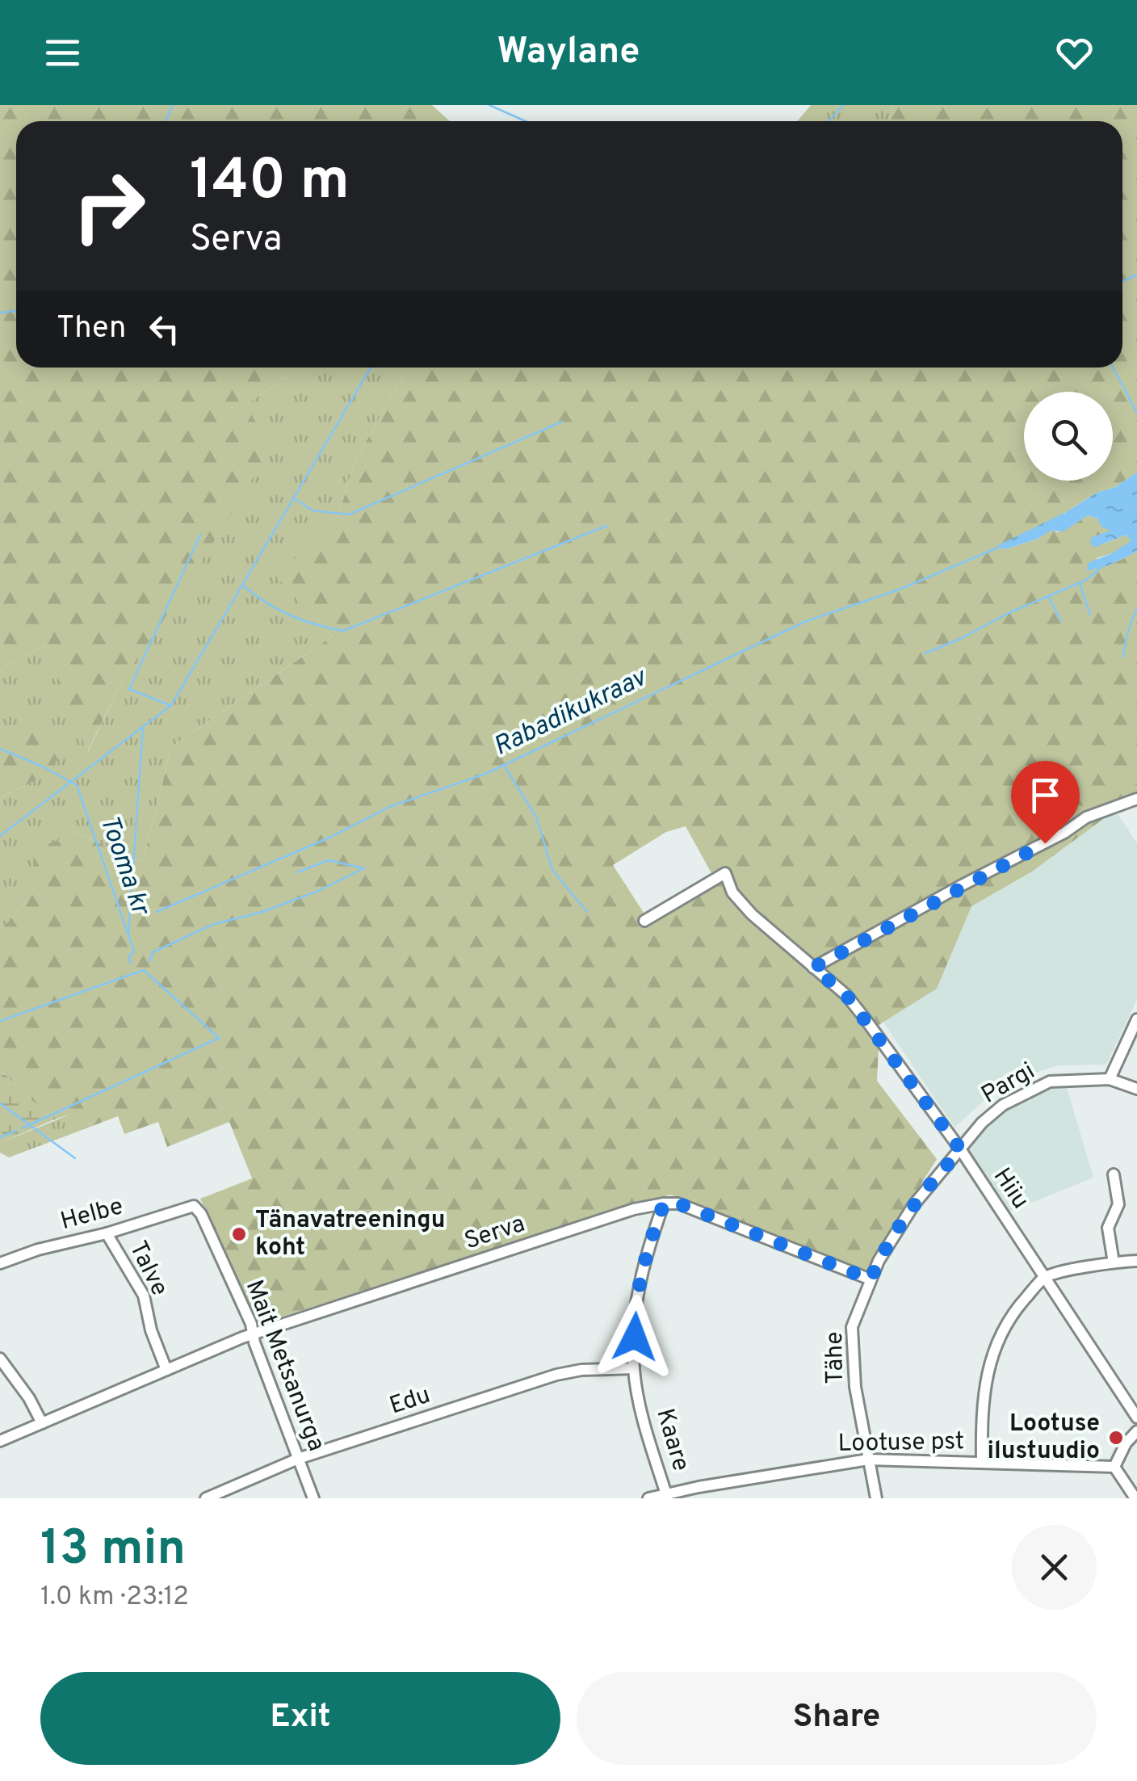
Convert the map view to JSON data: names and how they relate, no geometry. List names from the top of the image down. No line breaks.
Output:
{"streets":{"street":["Pargi","Hiiu","Helbe","Serva","Talve","Tähe","Mait Metsanurga","Edu","Kaare","Lootuse pst"]},"crossings":[["Pargi","Hiiu"],["Pargi","Tähe"],["Hiiu","Tähe"],["Helbe","Talve"],["Helbe","Mait Metsanurga"],["Serva","Talve"],["Serva","Tähe"],["Serva","Mait Metsanurga"],["Serva","Kaare"],["Tähe","Lootuse pst"],["Mait Metsanurga","Edu"],["Edu","Kaare"],["Kaare","Lootuse pst"]],"water":["Rabadikukraav","Tooma kr"],"places":["Tänavatreeningu koht","Lootuse ilustuudio"],"page":{"header":"Waylane","turn":["140 m","Serva"],"then":"Then","heading":["13 min","1.0 km · 23:12"],"buttons":["Exit","Share"]}}
